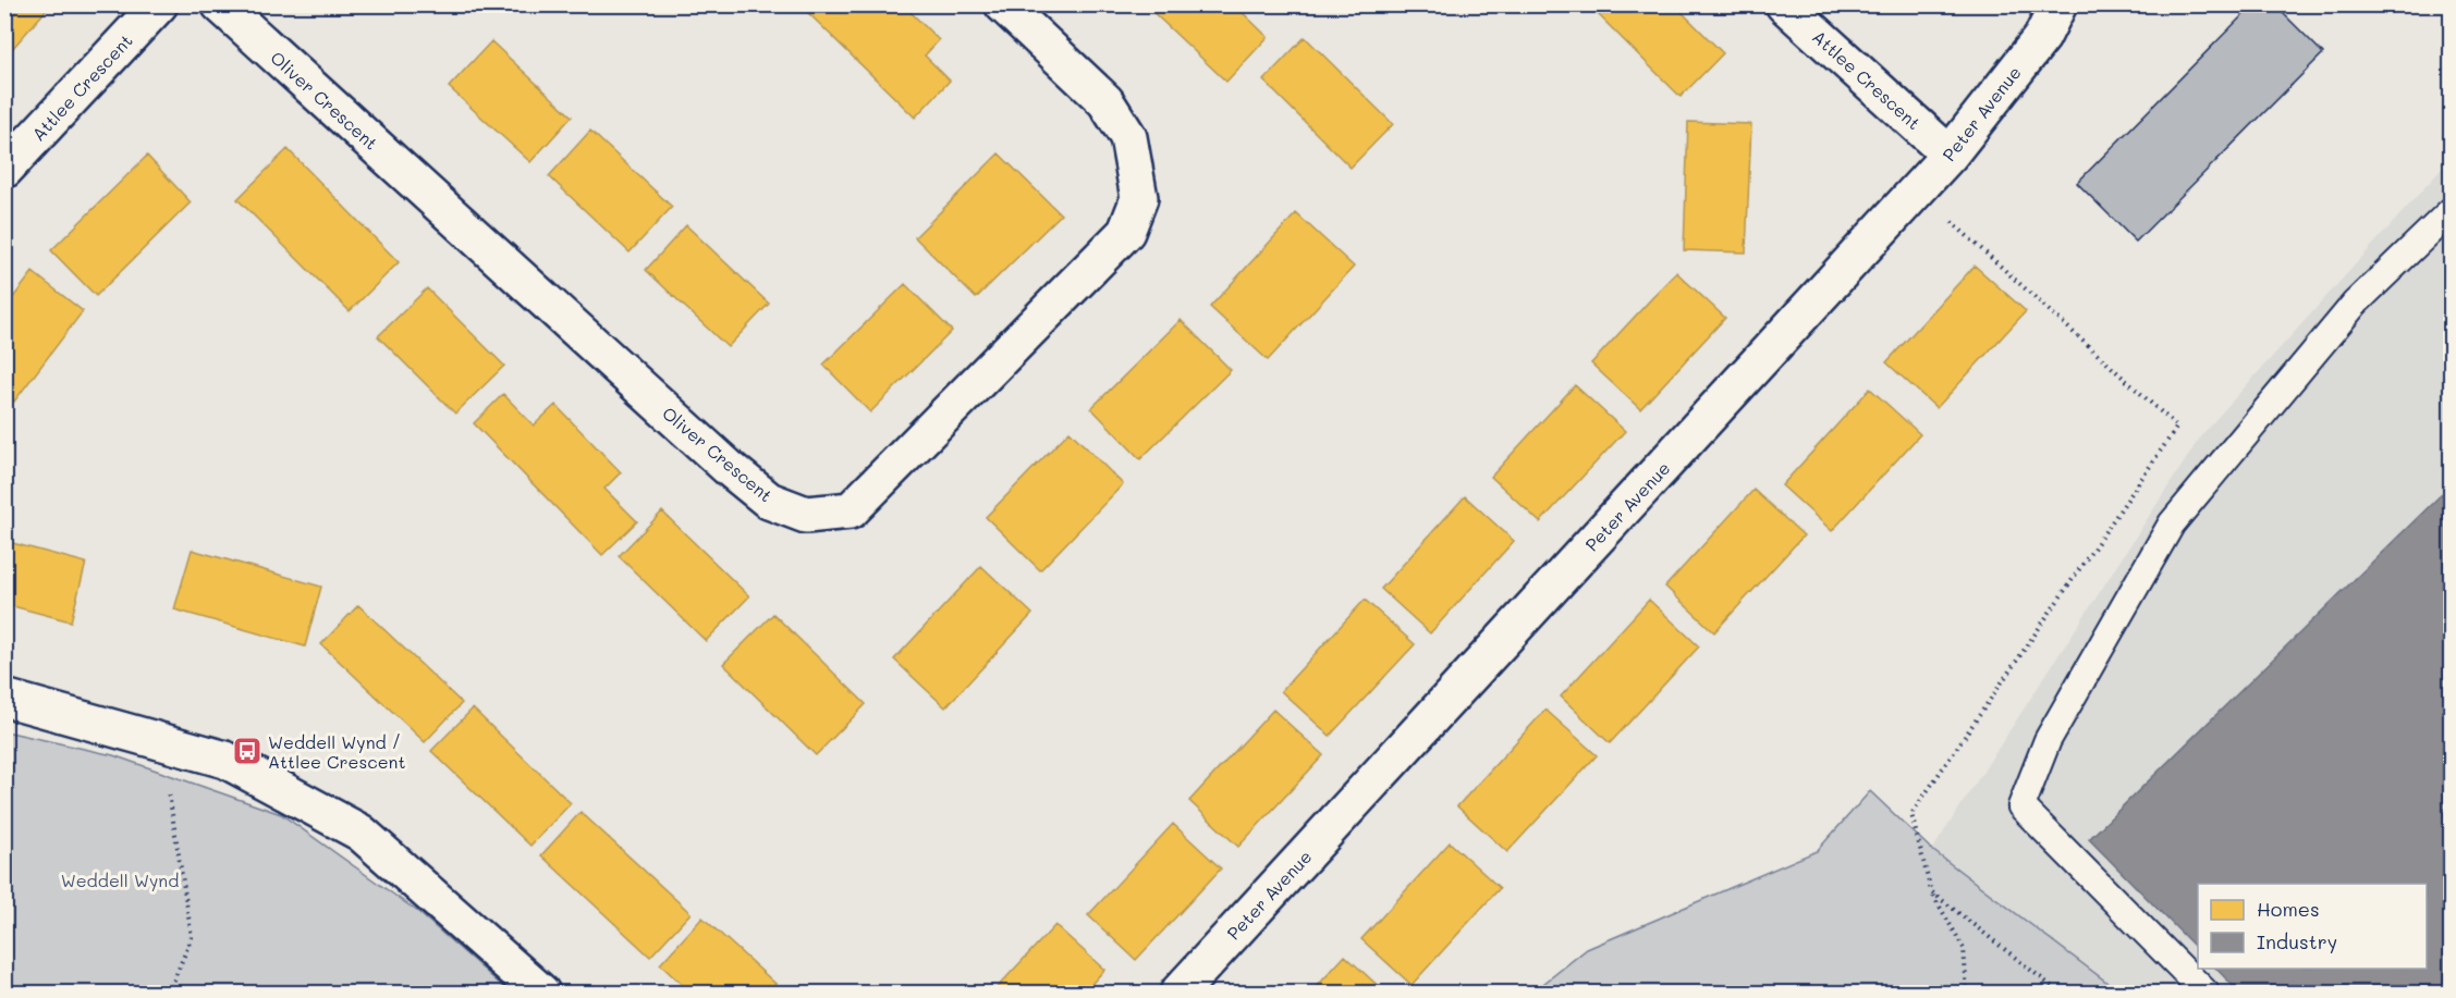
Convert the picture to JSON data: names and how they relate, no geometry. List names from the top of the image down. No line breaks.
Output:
{"streets":{"street":["Attlee Crescent","Oliver Crescent","Peter Avenue"]},"crossings":[["Attlee Crescent","Peter Avenue"]],"parks":["Weddell Wynd"],"places":{"bus stop":["Weddell Wynd / Attlee Crescent"]},"legend":["Homes","Industry"]}
